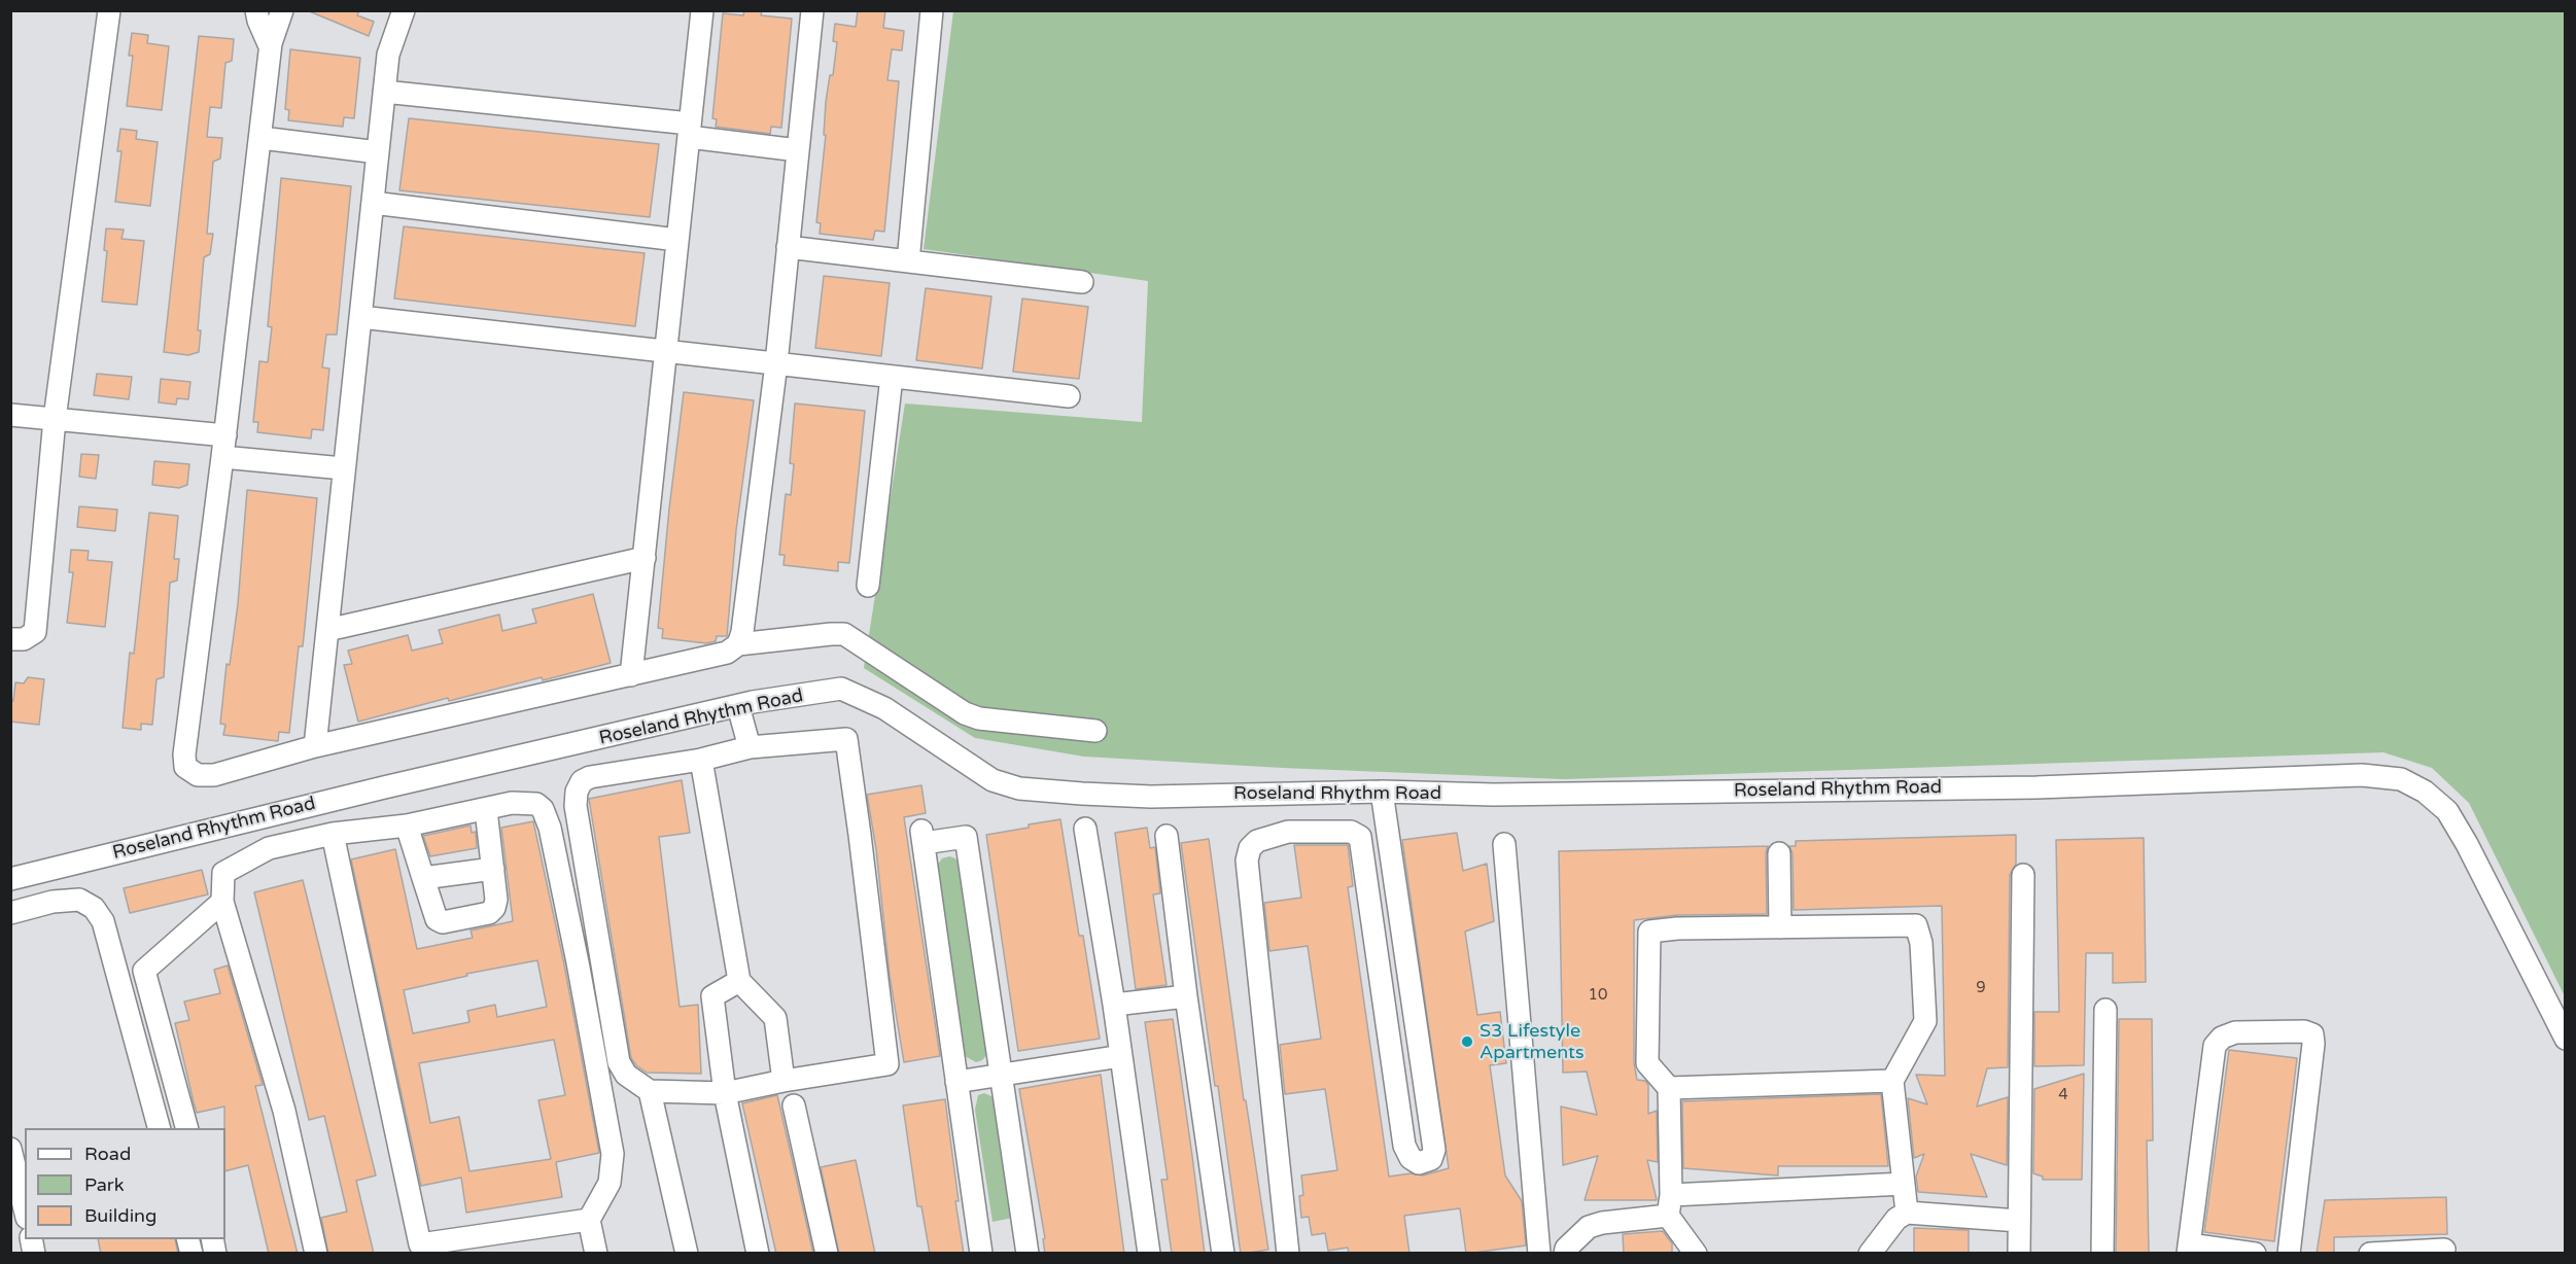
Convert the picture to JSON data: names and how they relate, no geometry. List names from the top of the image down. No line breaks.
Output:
{"streets":{"street":["Roseland Rhythm Road"]},"places":["S3 Lifestyle Apartments"],"house_numbers":["9","10","4"],"legend":["Road","Park","Building"]}
